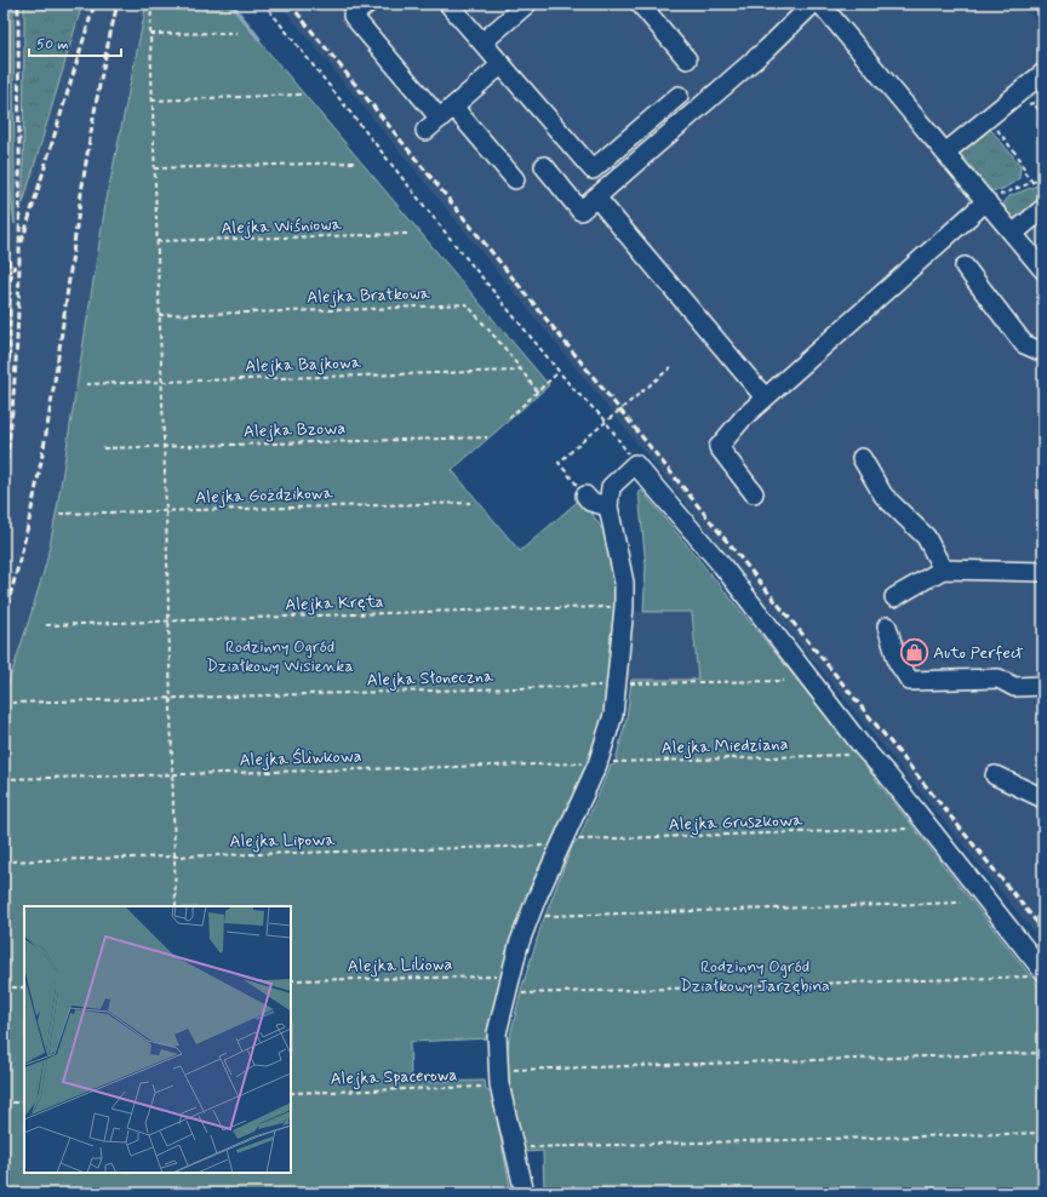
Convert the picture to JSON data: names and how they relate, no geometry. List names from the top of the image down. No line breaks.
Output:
{"streets":{"path":["Alejka Wiśniowa","Alejka Bratkowa","Alejka Bajkowa","Alejka Bzowa","Alejka Gożdzikowa","Alejka Kręta","Alejka Słoneczna","Alejka Miedziana","Alejka Śliwkowa","Alejka Gruszkowa","Alejka Lipowa","Alejka Liliowa","Alejka Spacerowa"]},"crossings":[["Alejka Bratkowa","Alejka Bajkowa"],["Alejka Miedziana","Alejka Śliwkowa"],["Alejka Gruszkowa","Alejka Lipowa"]],"parks":["Rodzinny Ogród Działkowy Wisienka","Rodzinny Ogród Działkowy Jarzębina"],"places":{"shop":["Auto Perfect"]},"scale_bar":"50 m"}
